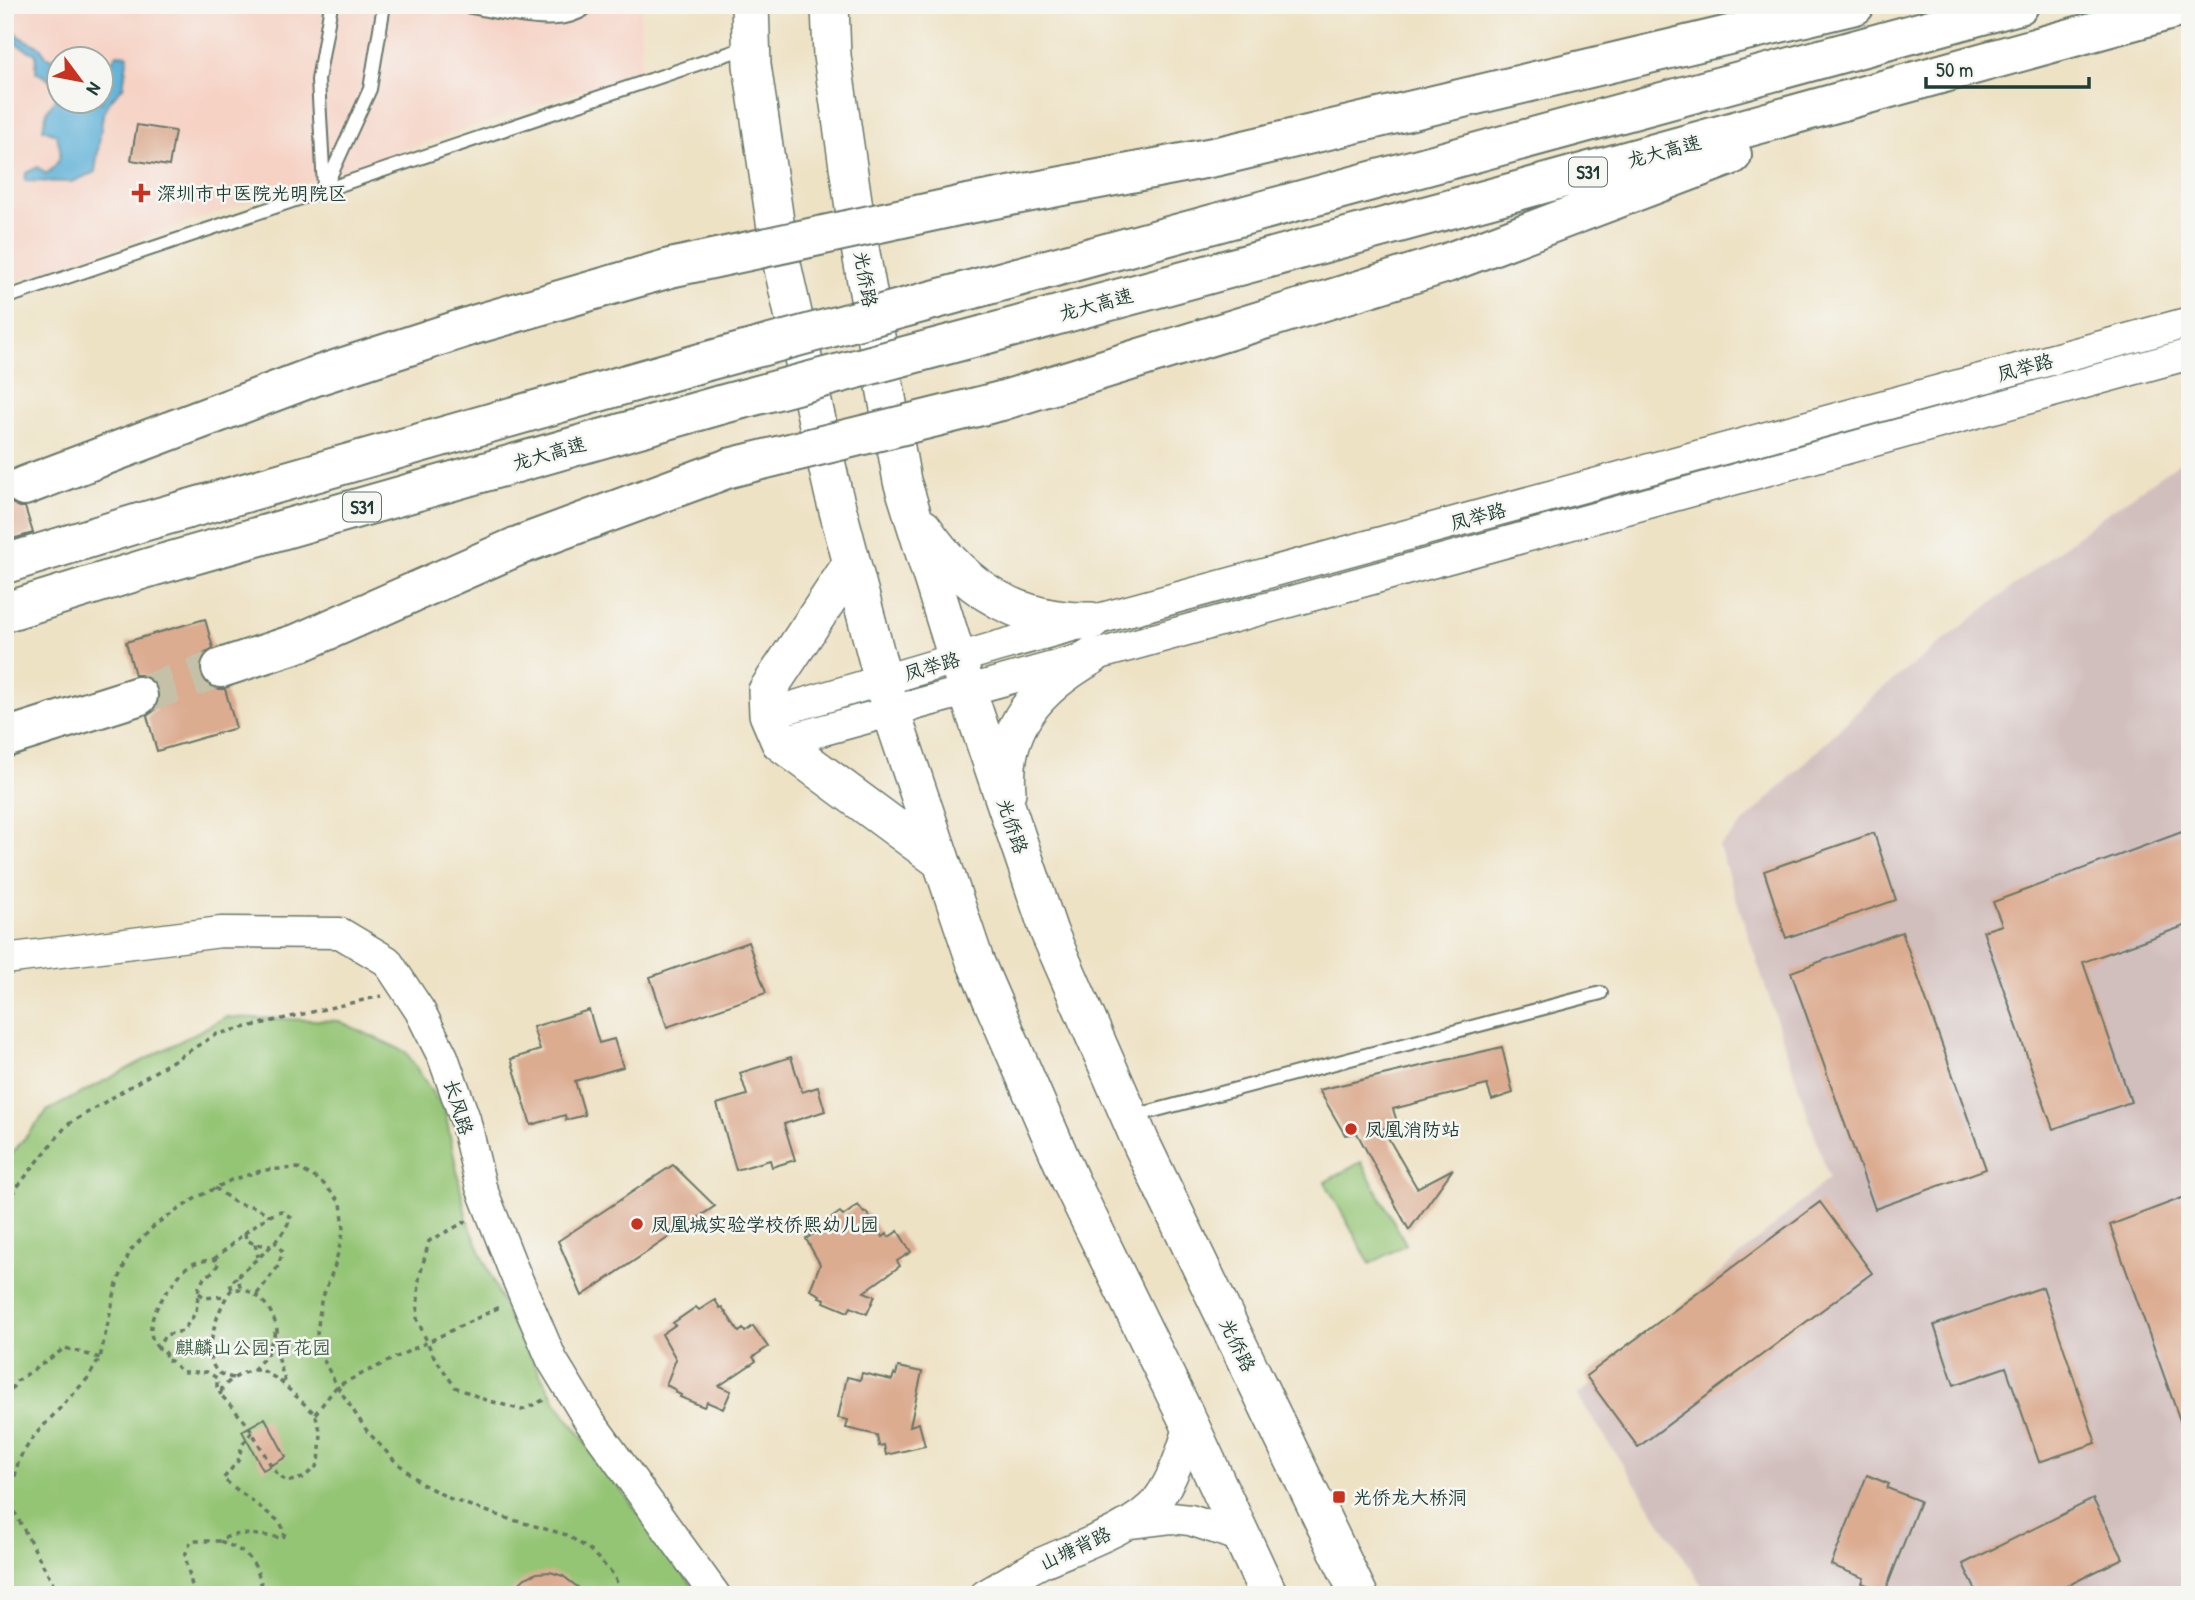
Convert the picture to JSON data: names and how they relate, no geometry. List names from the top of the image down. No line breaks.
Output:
{"streets":{"highway":["龙大高速","S31"],"main road":["光侨路"],"street":["凤举路","长风路","山塘背路"]},"crossings":[["光侨路","凤举路"]],"parks":["麒麟山公园·百花园"],"places":{"health":["深圳市中医院光明院区"],"other":["凤凰消防站","凤凰城实验学校侨熙幼儿园"],"transit":["光侨龙大桥洞"]},"scale_bar":"50 m","north":"bottom right"}
